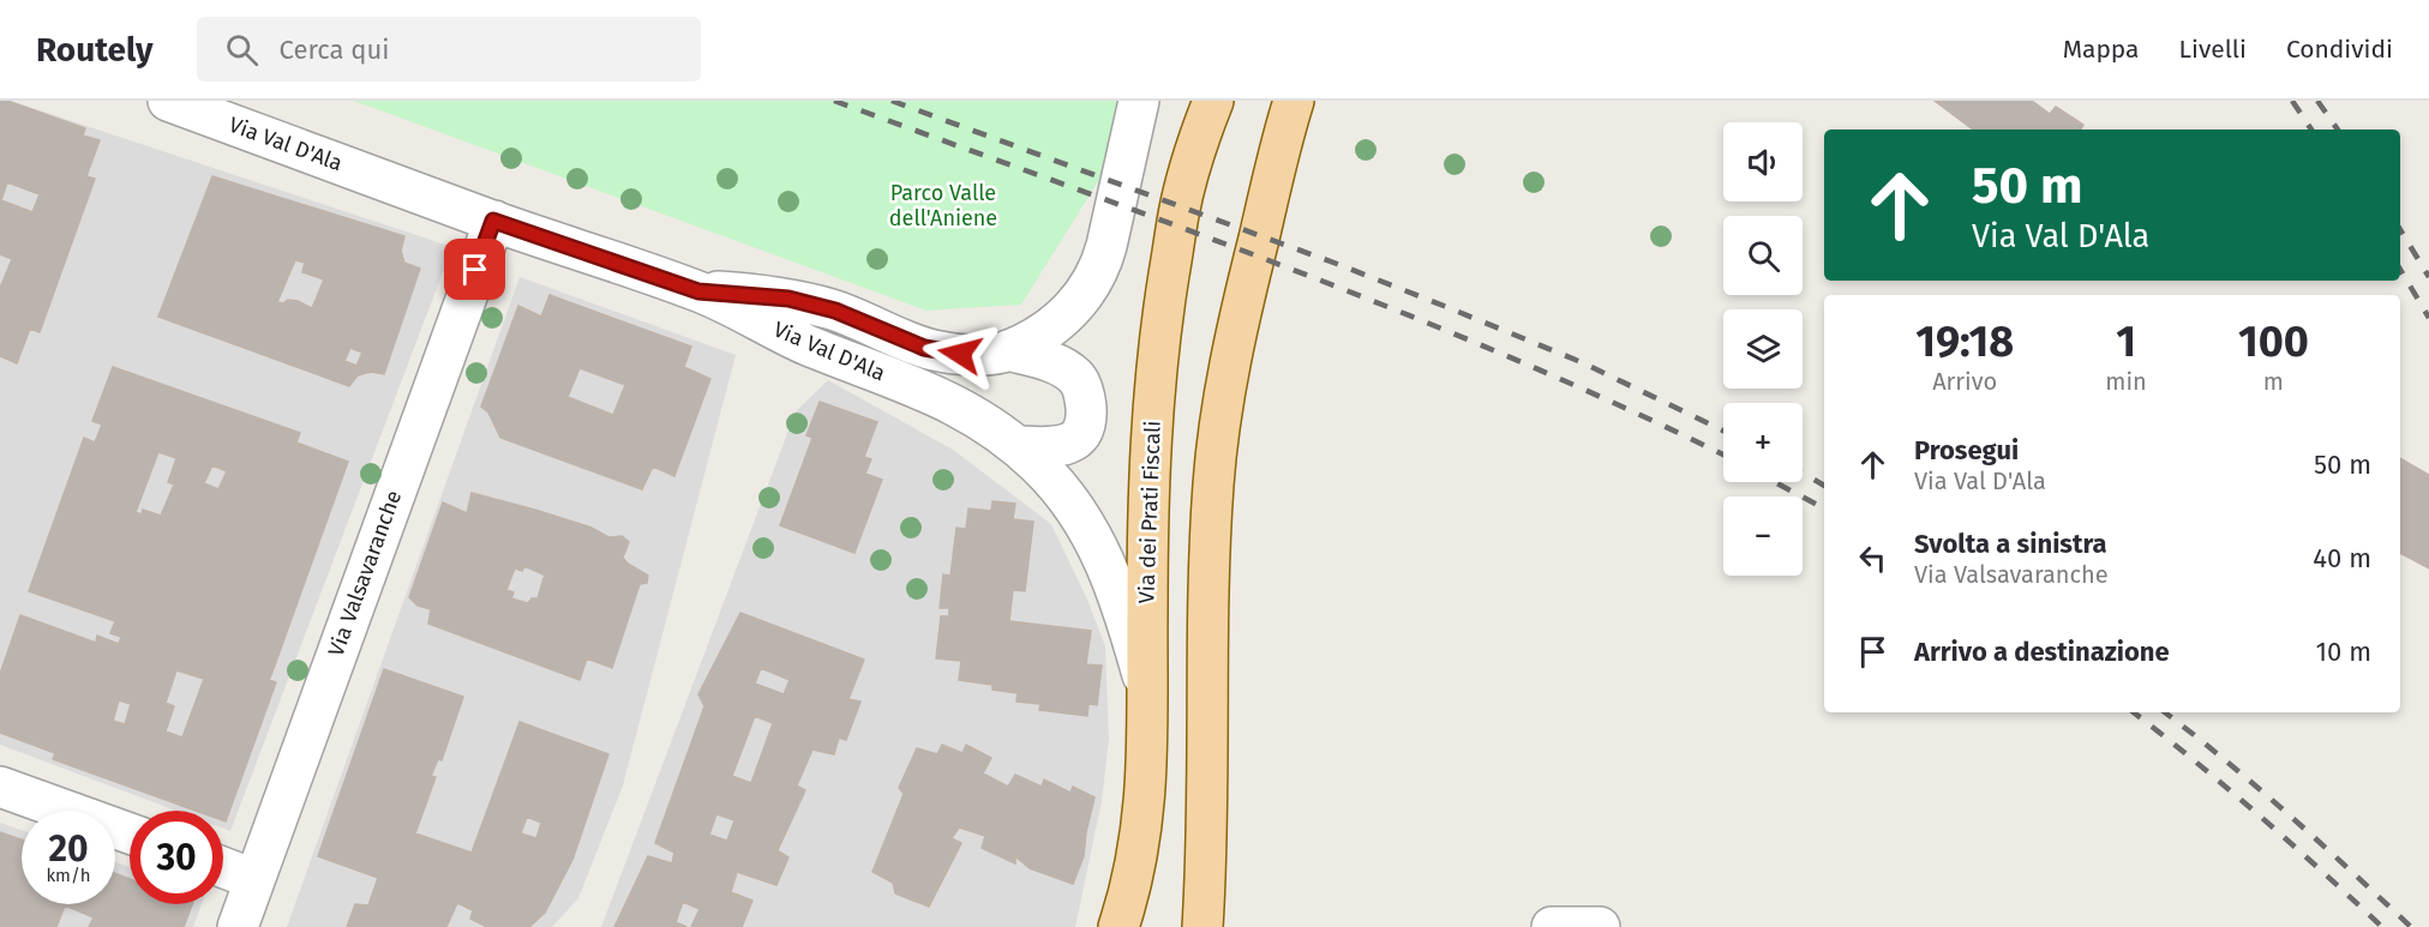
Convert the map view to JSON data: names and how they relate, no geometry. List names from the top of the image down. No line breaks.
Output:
{"streets":{"main road":["Via dei Prati Fiscali"],"street":["Via Val D'Ala","Via Valsavaranche"]},"crossings":[["Via Val D'Ala","Via dei Prati Fiscali"],["Via Val D'Ala","Via Valsavaranche"]],"parks":["Parco Valle dell'Aniene"],"page":{"header":"Routely","search":"Cerca qui","nav":["Mappa","Livelli","Condividi"],"map_buttons":["+","−"],"turn":["50 m","Via Val D'Ala"],"eta":["19:18","Arrivo","1","min","100","m"],"list":[{"name":"Prosegui","note":"Via Val D'Ala","value":"50 m"},{"name":"Svolta a sinistra","note":"Via Valsavaranche","value":"40 m"},{"name":"Arrivo a destinazione","value":"10 m"}],"speed":"20 km/h","limit":"30"}}
